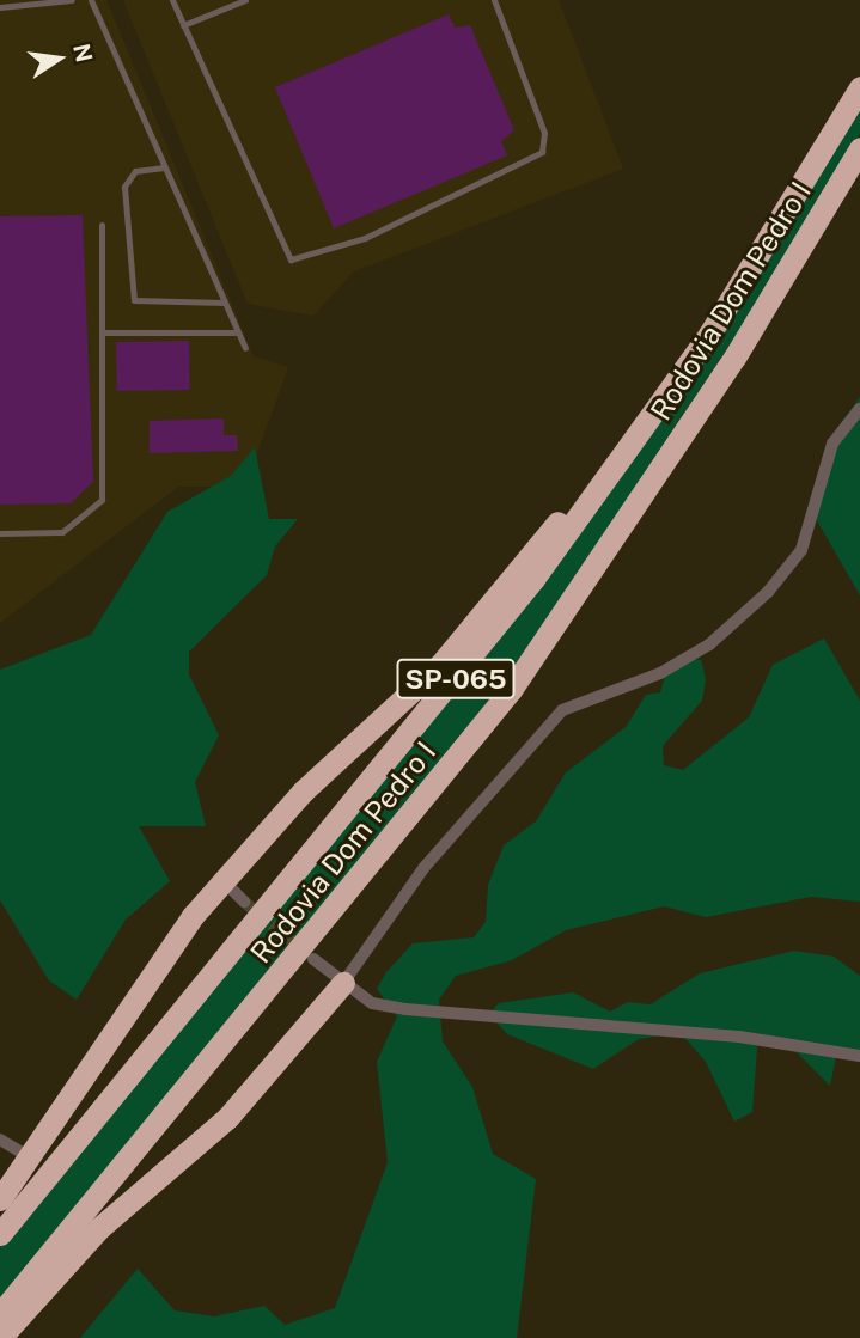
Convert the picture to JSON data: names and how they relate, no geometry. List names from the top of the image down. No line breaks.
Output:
{"streets":{"highway":["Rodovia Dom Pedro I","SP-065"]},"north":"right"}
